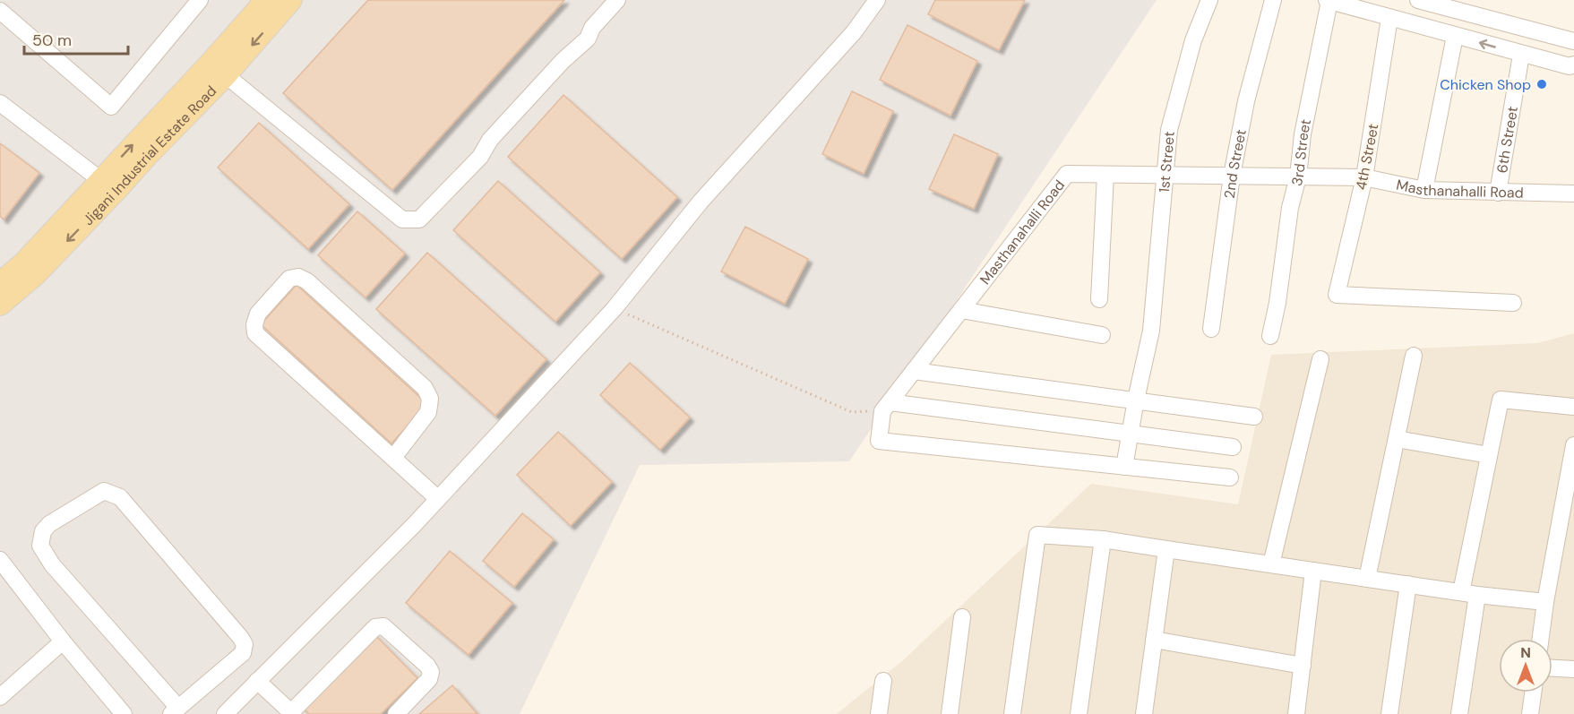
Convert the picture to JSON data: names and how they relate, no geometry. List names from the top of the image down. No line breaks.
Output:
{"streets":{"main road":["Jigani Industrial Estate Road"],"street":["6th Street","3rd Street","4th Street","1st Street","2nd Street","Masthanahalli Road"]},"crossings":[["6th Street","Masthanahalli Road"],["3rd Street","Masthanahalli Road"],["4th Street","Masthanahalli Road"],["1st Street","Masthanahalli Road"],["2nd Street","Masthanahalli Road"]],"places":["Chicken Shop"],"scale_bar":"50 m","north":"top"}
